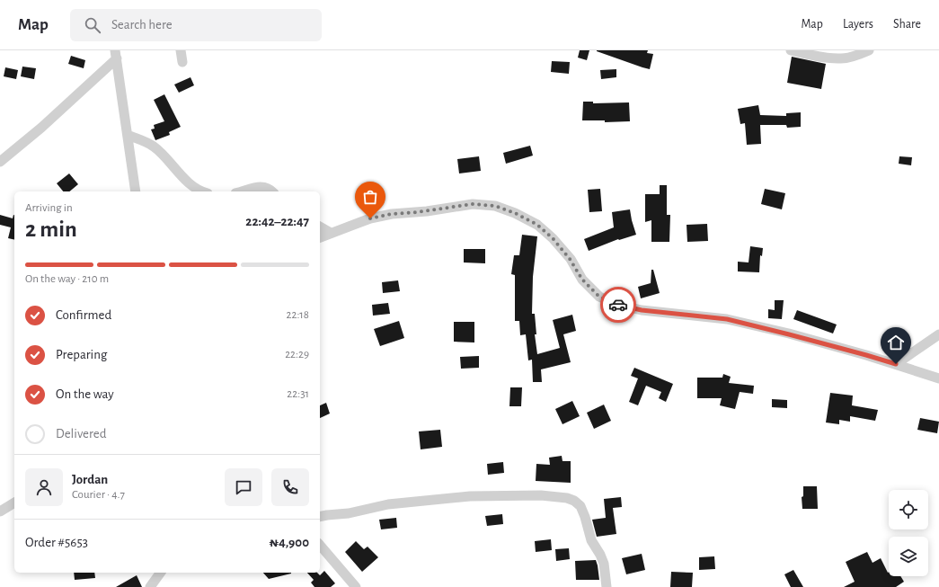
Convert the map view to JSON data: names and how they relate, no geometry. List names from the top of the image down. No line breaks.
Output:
{"page":{"header":"Map","search":"Search here","nav":["Map","Layers","Share"],"heading":["2 min","Arriving in","22:42–22:47"],"panel":["Jordan","Courier · 4.7","Order #5653","₦4,900"],"bar":"On the way · 210 m","list":[["Confirmed","22:18"],["Preparing","22:29"],["On the way","22:31"],"Delivered"]}}
